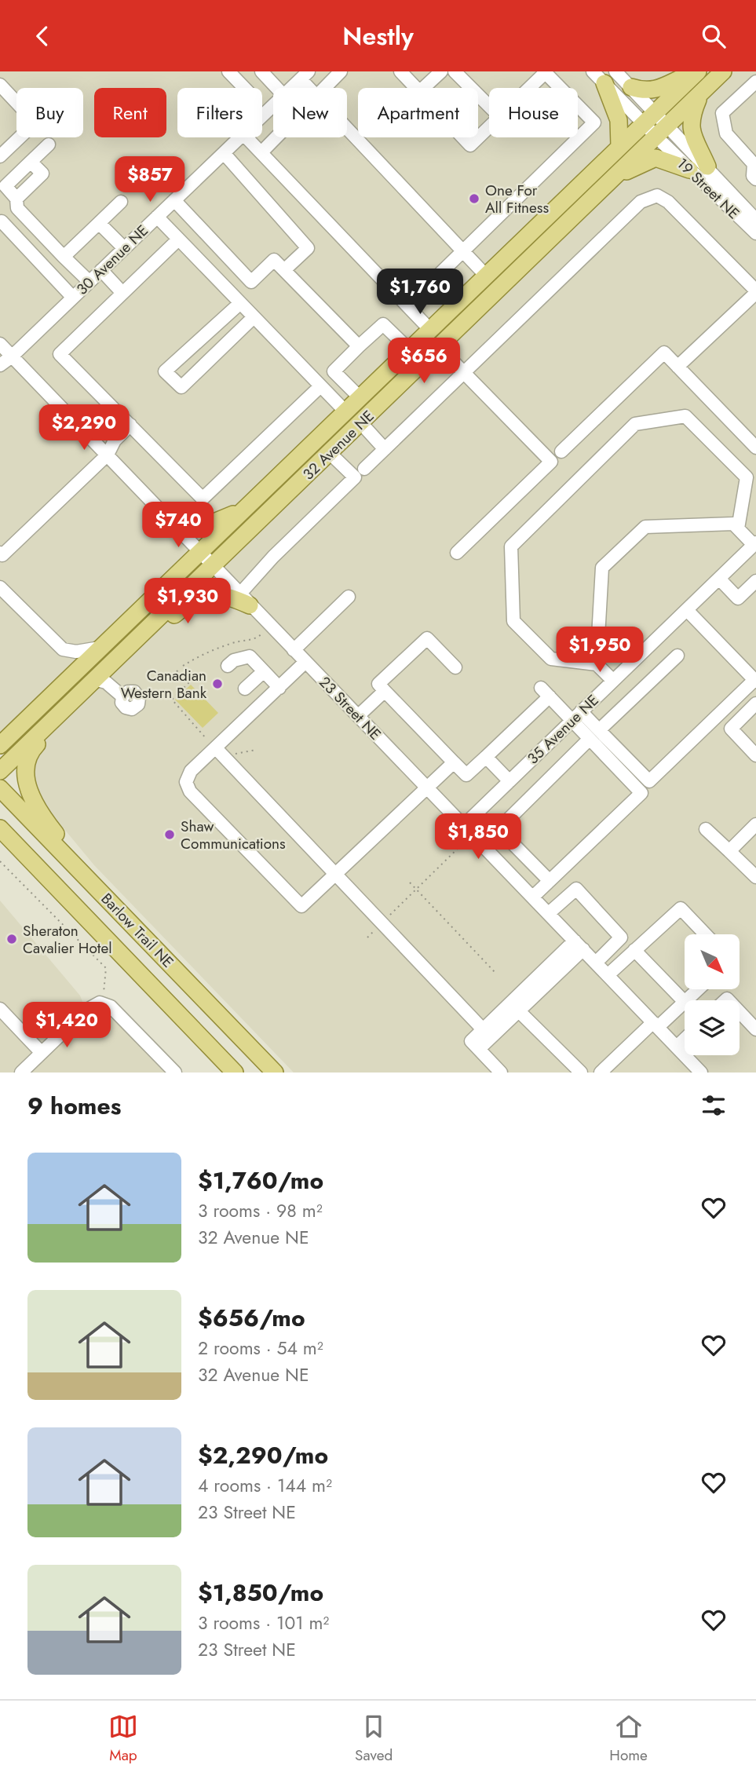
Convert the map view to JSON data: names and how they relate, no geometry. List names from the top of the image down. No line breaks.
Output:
{"streets":{"main road":["32 Avenue NE","Barlow Trail NE"],"street":["19 Street NE","30 Avenue NE","23 Street NE","35 Avenue NE"]},"crossings":[["19 Street NE","32 Avenue NE"],["30 Avenue NE","23 Street NE"],["32 Avenue NE","23 Street NE"],["23 Street NE","35 Avenue NE"]],"places":["One For All Fitness","Canadian Western Bank","Shaw Communications","Sheraton Cavalier Hotel"],"north":"bottom right","page":{"header":"Nestly","chip":["Buy","Rent","Filters","New","Apartment","House"],"price":["$857","$1,760","$656","$2,290","$740","$1,930","$1,950","$1,850","$1,420"],"heading":"9 homes","list":[{"name":"$1,760/mo","note":"3 rooms · 98 m² · 32 Avenue NE"},{"name":"$656/mo","note":"2 rooms · 54 m² · 32 Avenue NE"},{"name":"$2,290/mo","note":"4 rooms · 144 m² · 23 Street NE"},{"name":"$1,850/mo","note":"3 rooms · 101 m² · 23 Street NE"}],"tabs":["Map","Saved","Home"]}}
